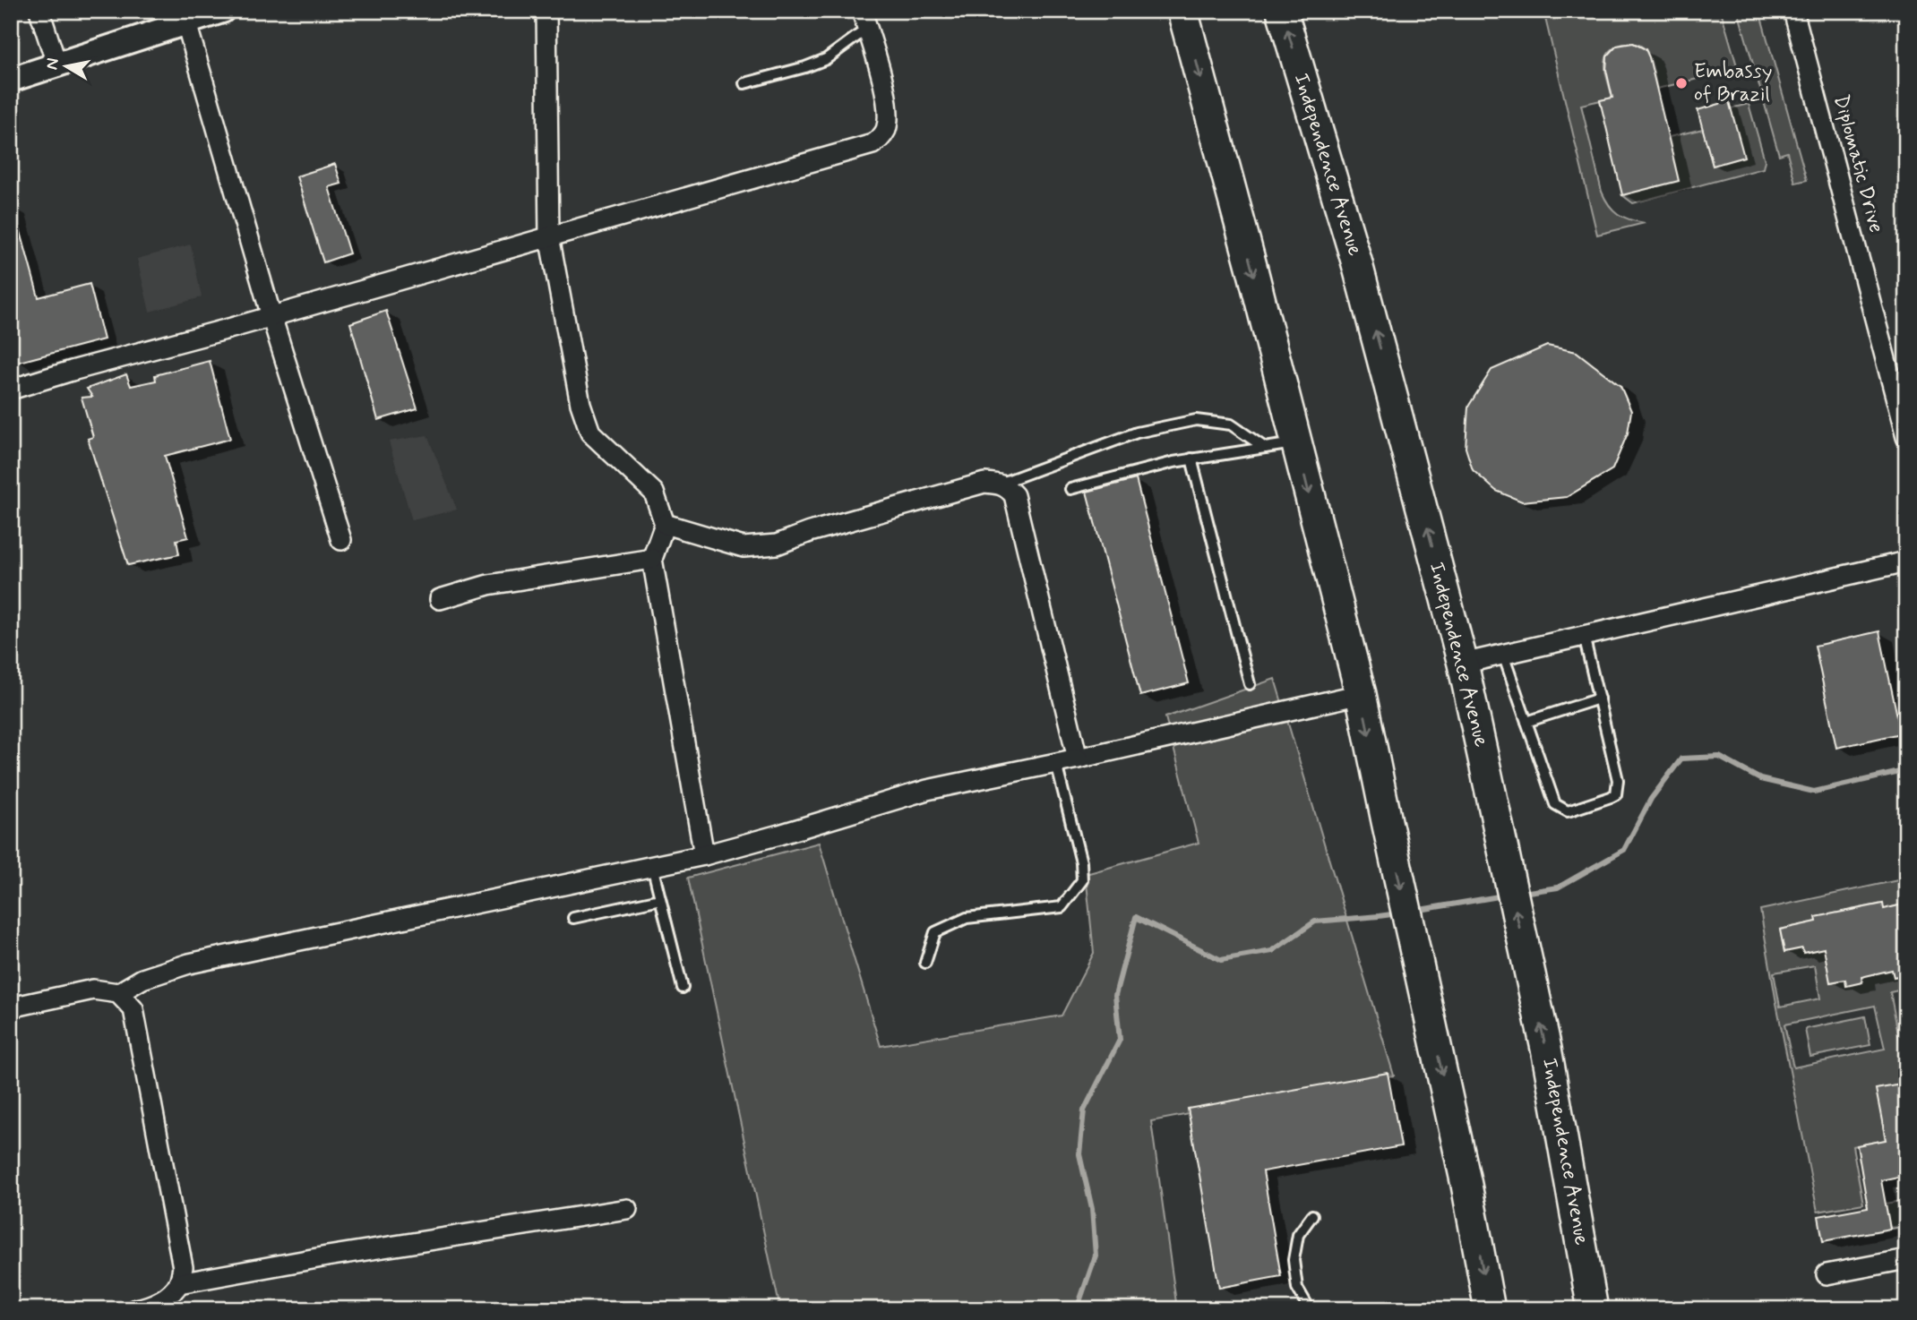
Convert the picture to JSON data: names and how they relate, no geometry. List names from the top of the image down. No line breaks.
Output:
{"streets":{"main road":["Independence Avenue"],"street":["Diplomatic Drive"]},"places":["Embassy of Brazil"],"north":"left"}
